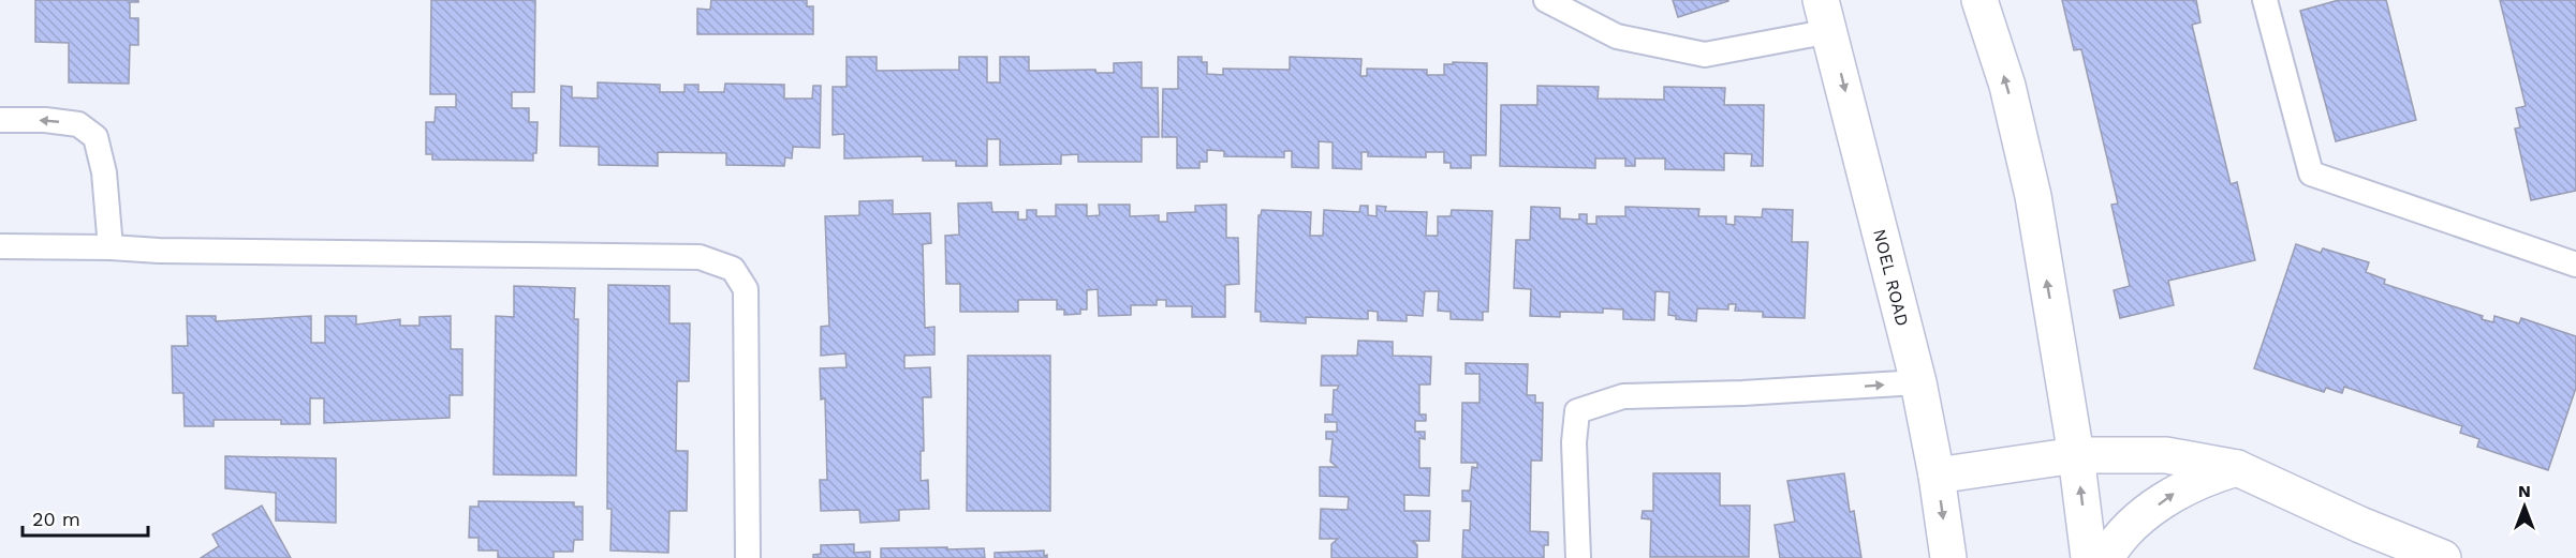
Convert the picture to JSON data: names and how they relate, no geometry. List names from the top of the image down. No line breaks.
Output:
{"streets":{"street":["NOEL ROAD"]},"scale_bar":"20 m","north":"top"}
